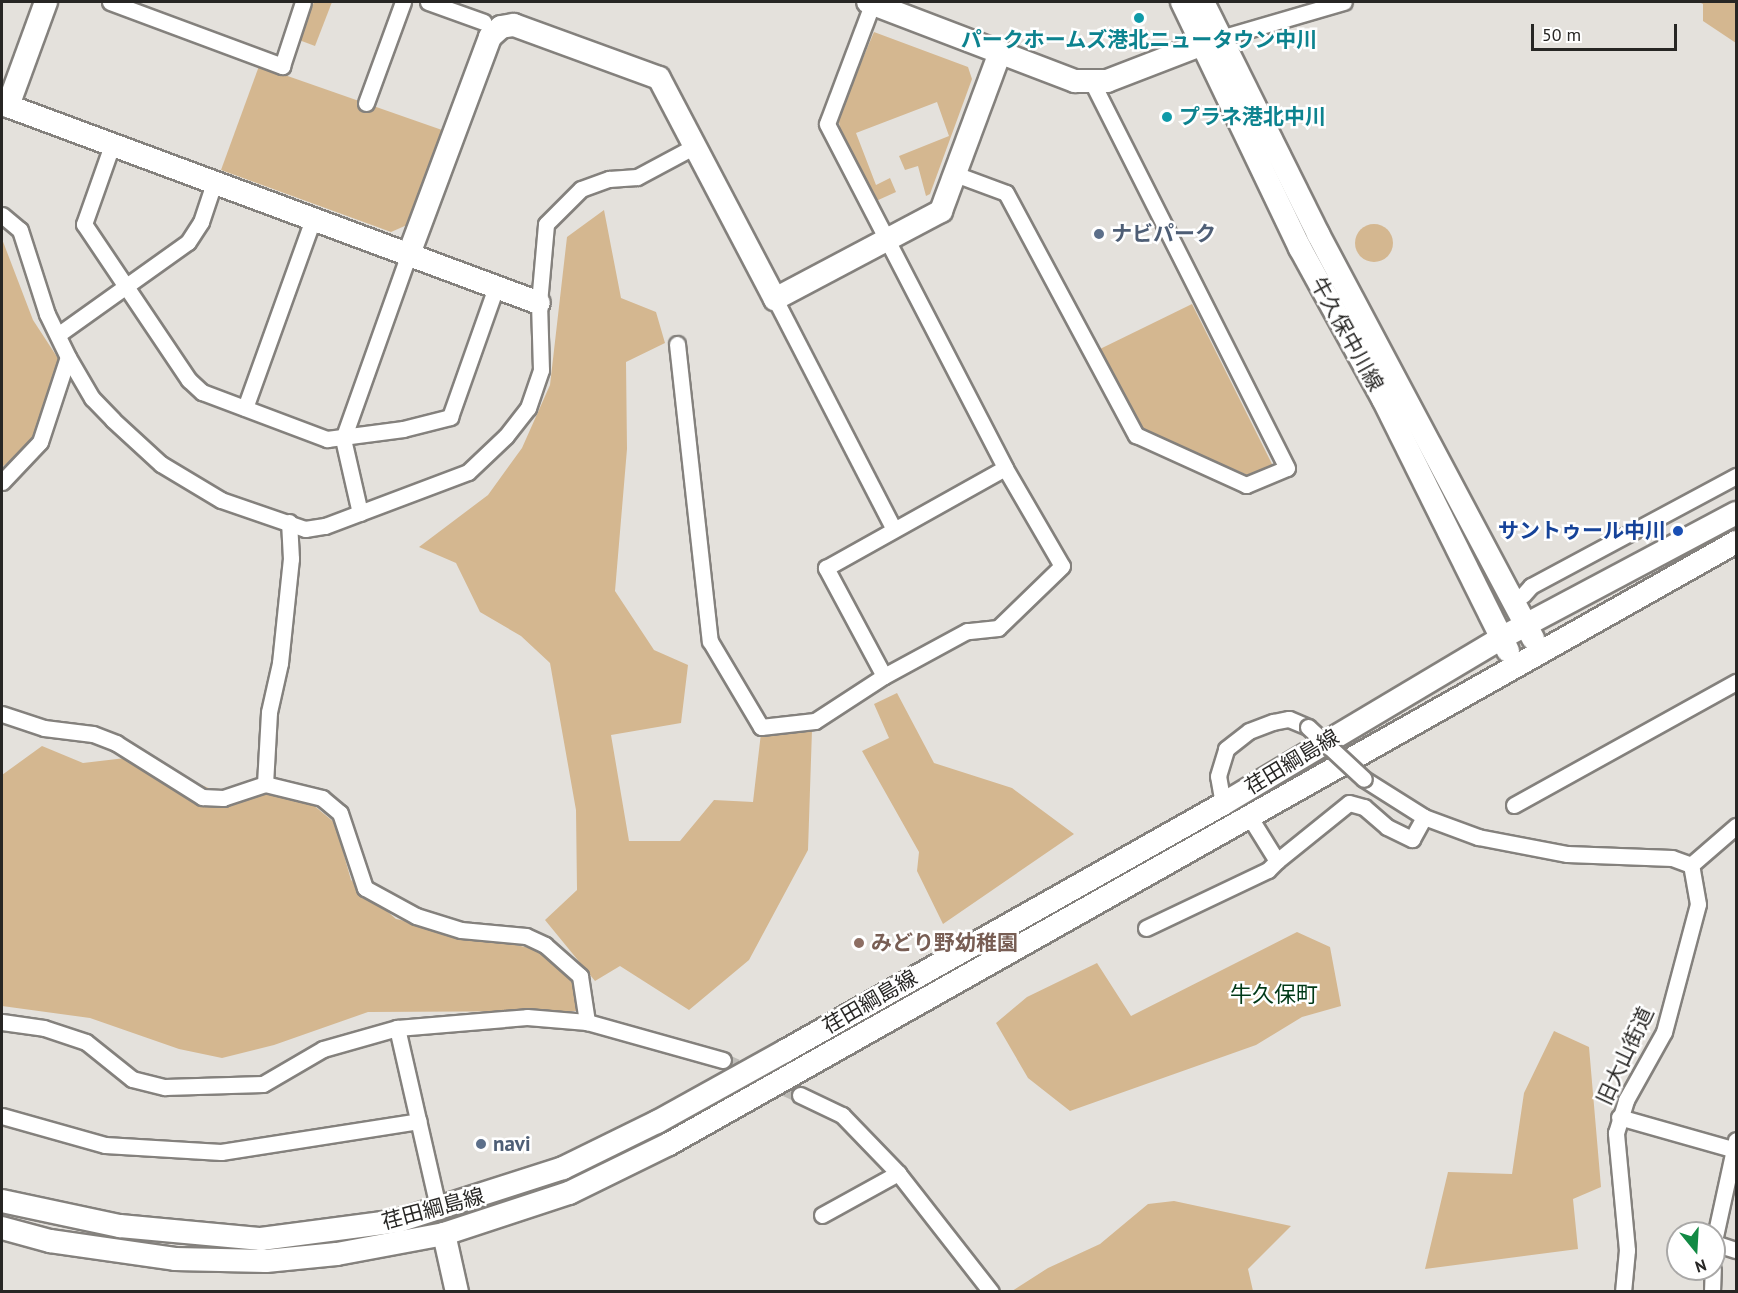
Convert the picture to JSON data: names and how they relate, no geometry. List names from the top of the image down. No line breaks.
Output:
{"streets":{"main road":["牛久保中川線","荏田綱島線"],"street":["旧大山街道"]},"crossings":[["牛久保中川線","荏田綱島線"]],"districts":["牛久保町"],"places":["パークホームズ港北ニュータウン中川","プラネ港北中川","ナビパーク","サントゥール中川","みどり野幼稚園","navi"],"scale_bar":"50 m","north":"bottom"}
